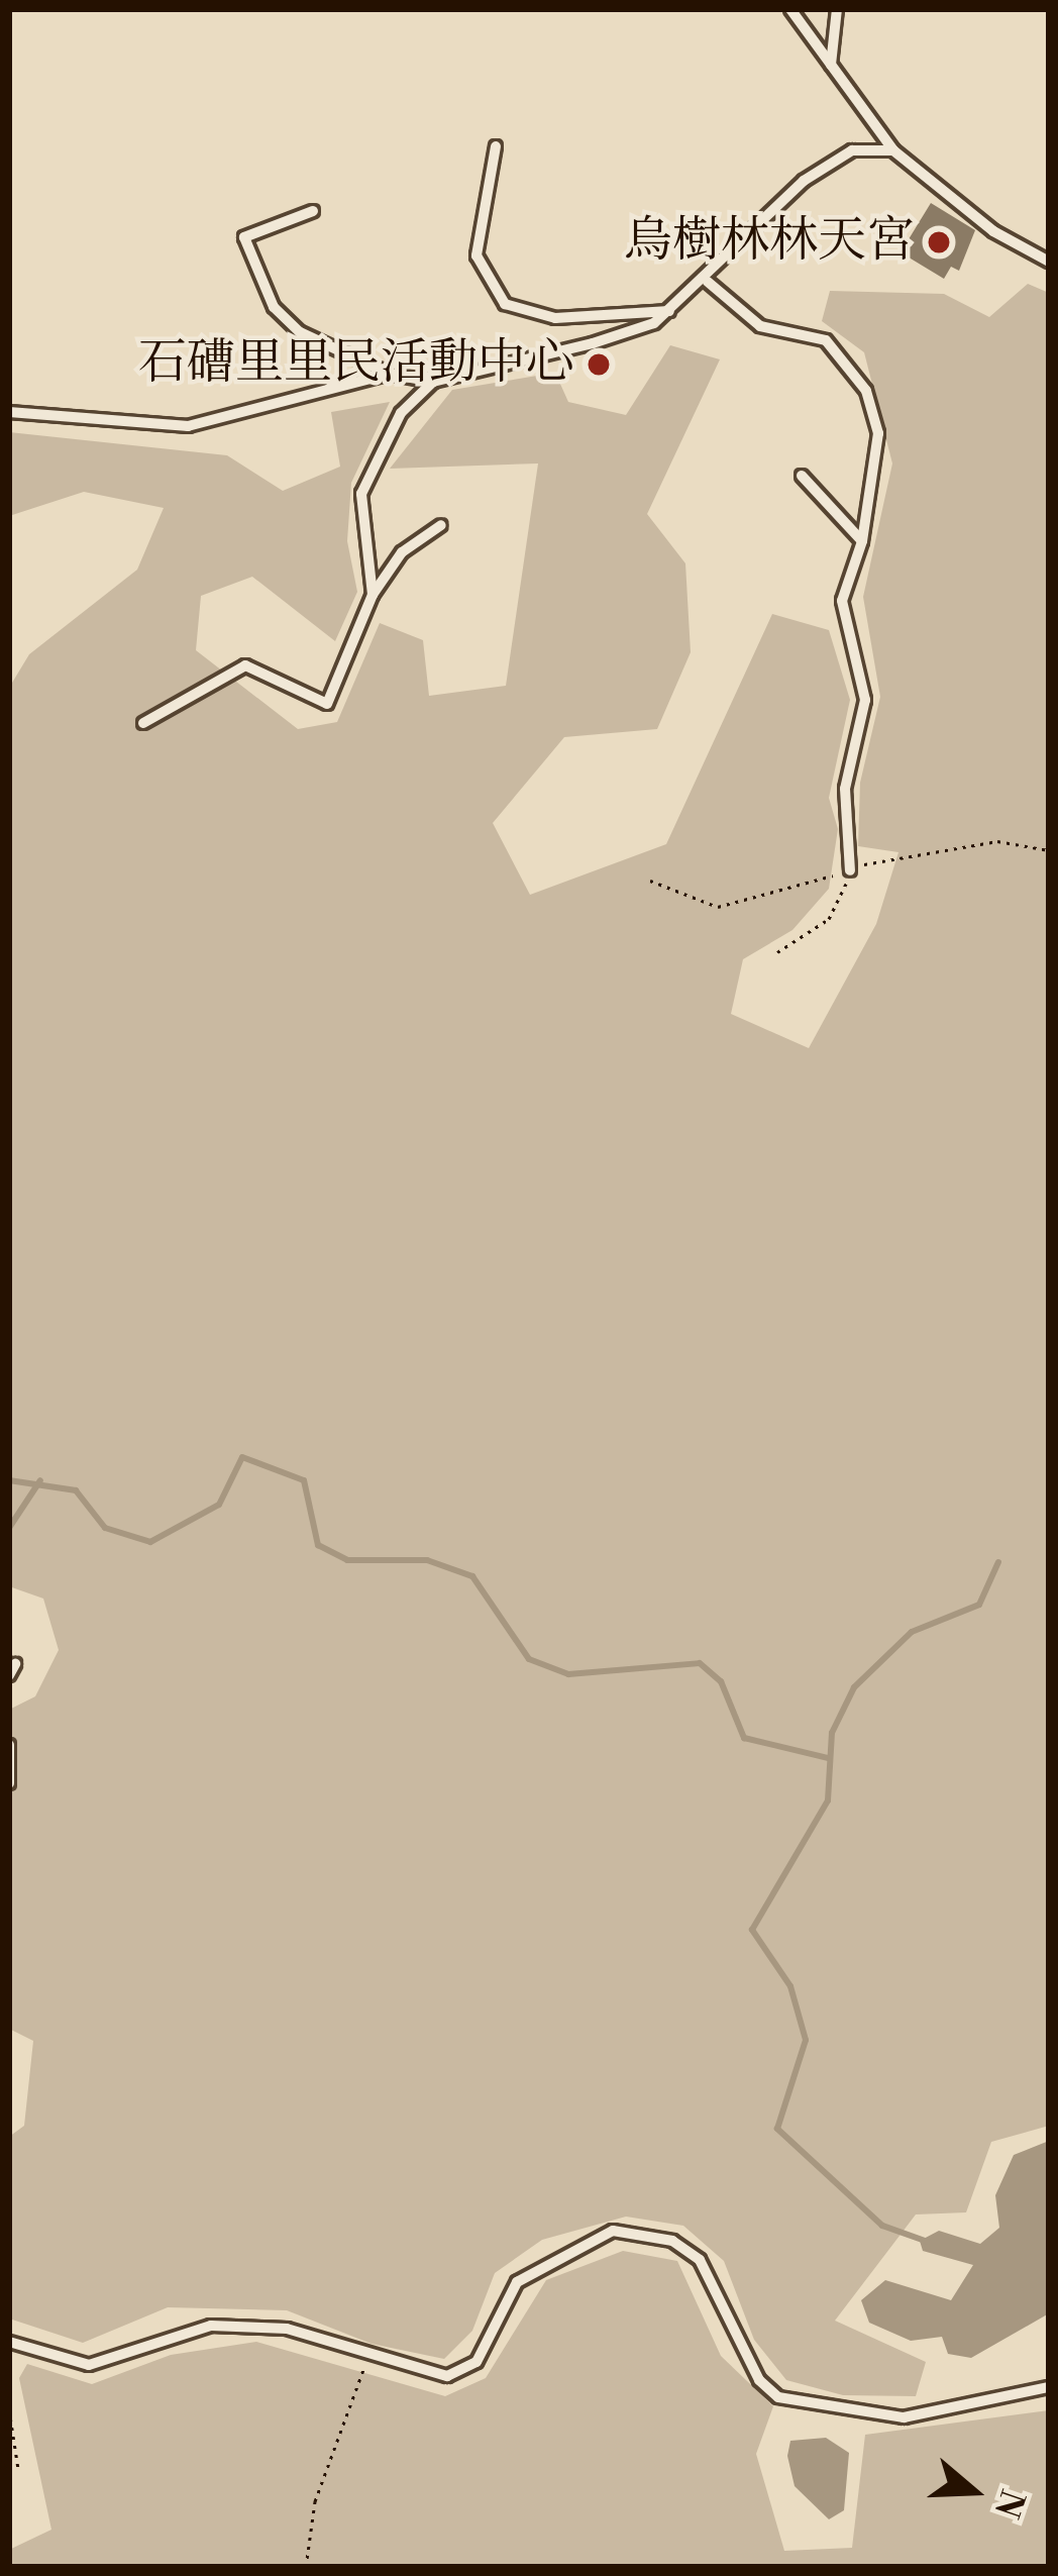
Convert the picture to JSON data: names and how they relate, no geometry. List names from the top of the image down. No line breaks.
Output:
{"places":["烏樹林林天宮","石𥕢里里民活動中心"],"north":"right"}
